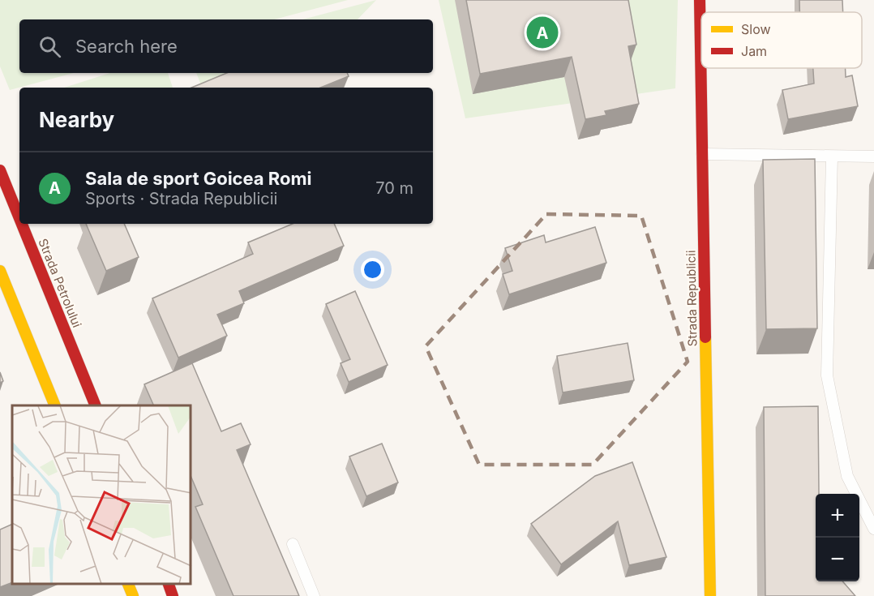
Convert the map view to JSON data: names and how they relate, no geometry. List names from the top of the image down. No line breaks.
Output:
{"streets":{"main road":["Strada Petrolului","Strada Republicii"]},"legend":["Slow","Jam"],"page":{"pins":"A","search":"Search here","heading":"Nearby","list":[{"mark":"A","name":"Sala de sport Goicea Romi","note":"Sports · Strada Republicii","value":"70 m"}],"map_buttons":["+","−"]}}
